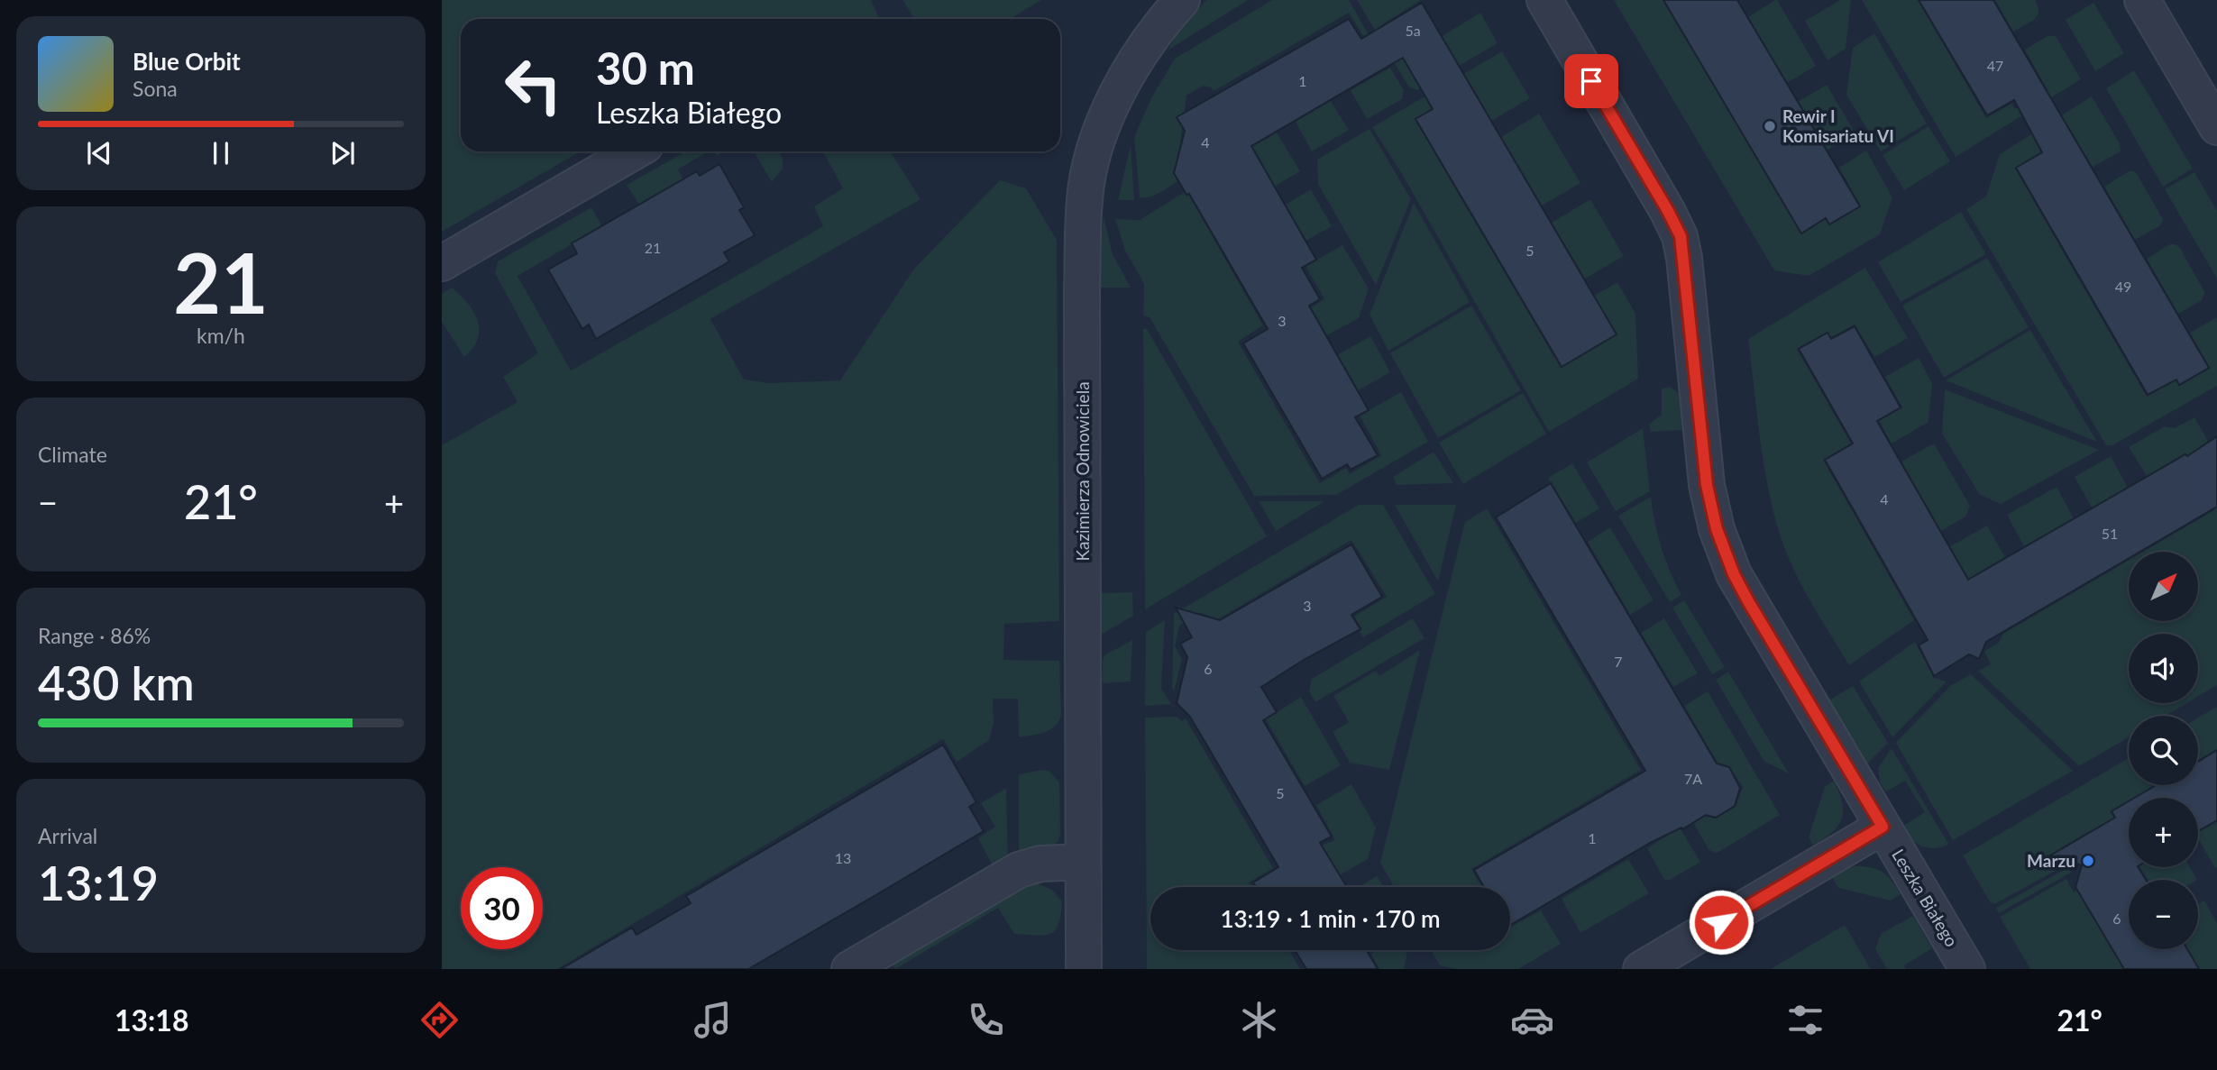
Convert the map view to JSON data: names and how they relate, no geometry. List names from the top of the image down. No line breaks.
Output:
{"streets":{"street":["Kazimierza Odnowiciela","Leszka Białego"]},"places":["Rewir I Komisariatu VI","Marzu"],"house_numbers":["5a","47","1","4","21","5","49","3","4","51","3","7","6","7A","5","1","13","6"],"north":"top right","page":{"turn":["30 m","Leszka Białego"],"song":["Blue Orbit","Sona"],"tile":[["21","km/h"],"Climate",["Range · 86%","430 km"],["Arrival","13:19"]],"heat":["−","21°","+"],"map_buttons":["+","−"],"limit":"30","trip":"13:19 · 1 min · 170 m","tabs":["13:18","21°"]}}
